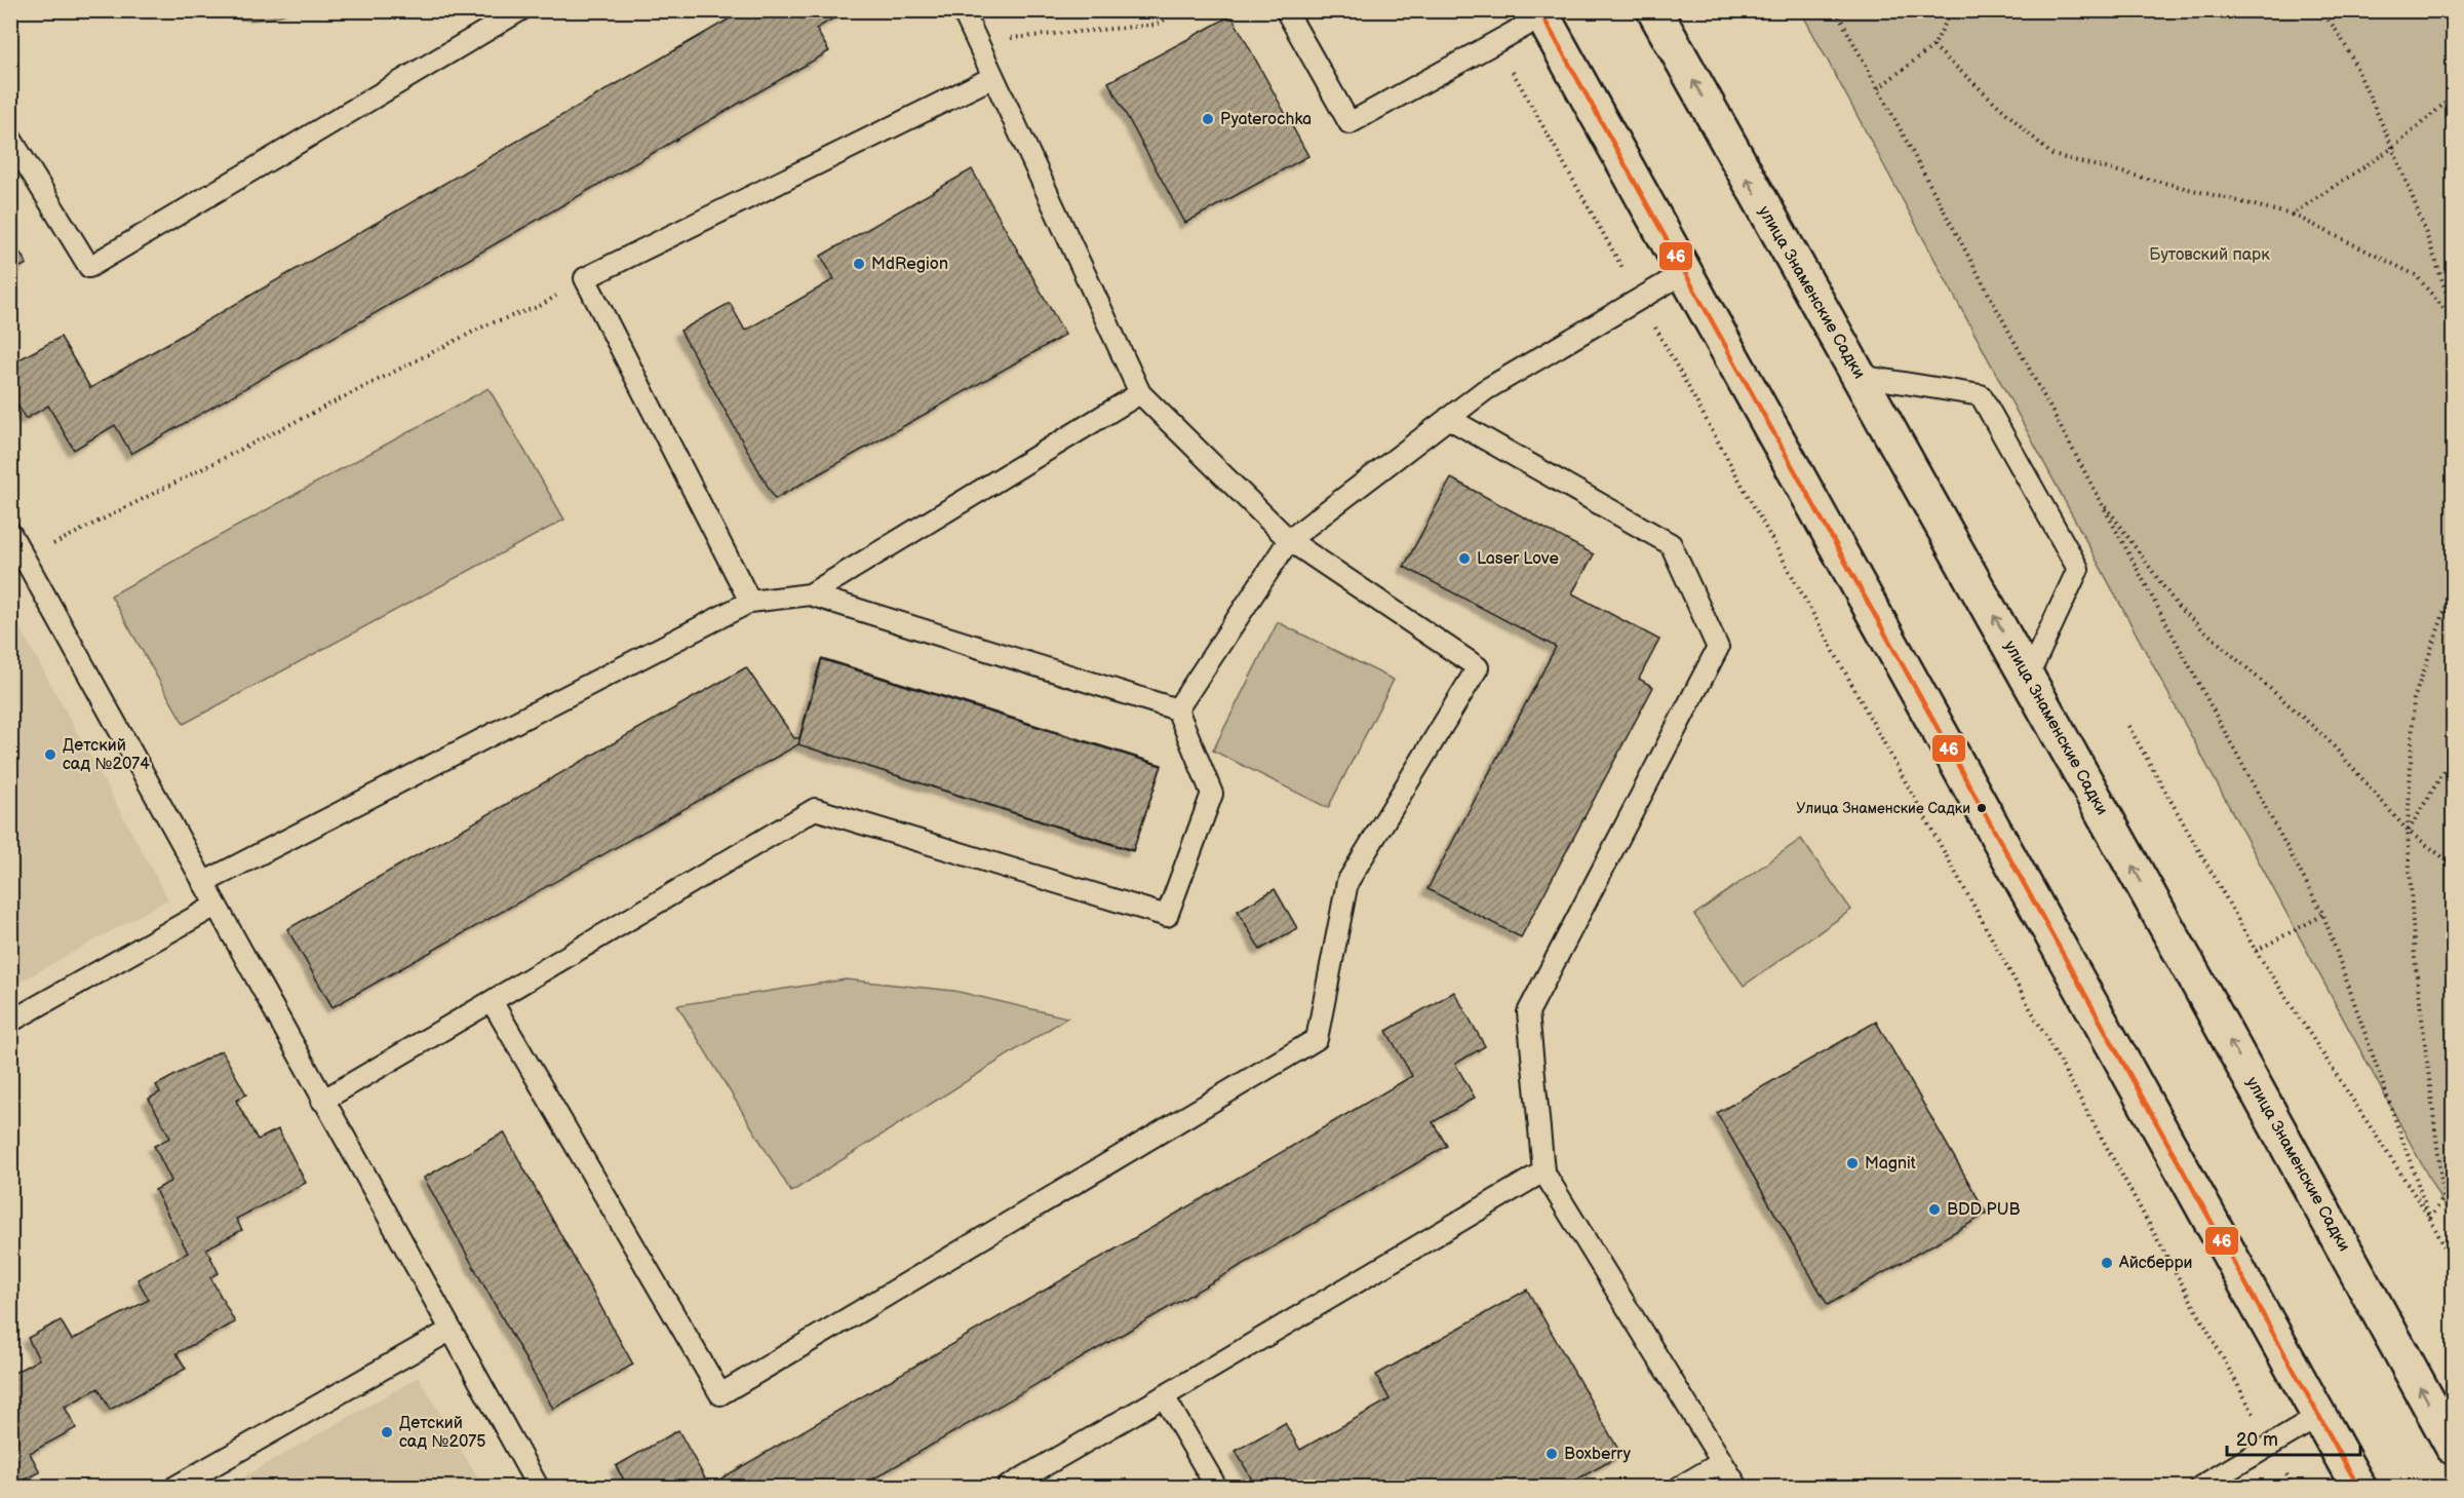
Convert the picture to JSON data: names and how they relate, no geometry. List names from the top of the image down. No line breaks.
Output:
{"streets":{"street":["улица Знаменские Садки"]},"parks":["Бутовский парк"],"places":["Pyaterochka","MdRegion","Laser Love","Детский сад №2074","Улица Знаменские Садки","Magnit","BDD PUB","Айсберри","Детский сад №2075","Boxberry"],"lines":["transit line 46"],"scale_bar":"20 m"}
